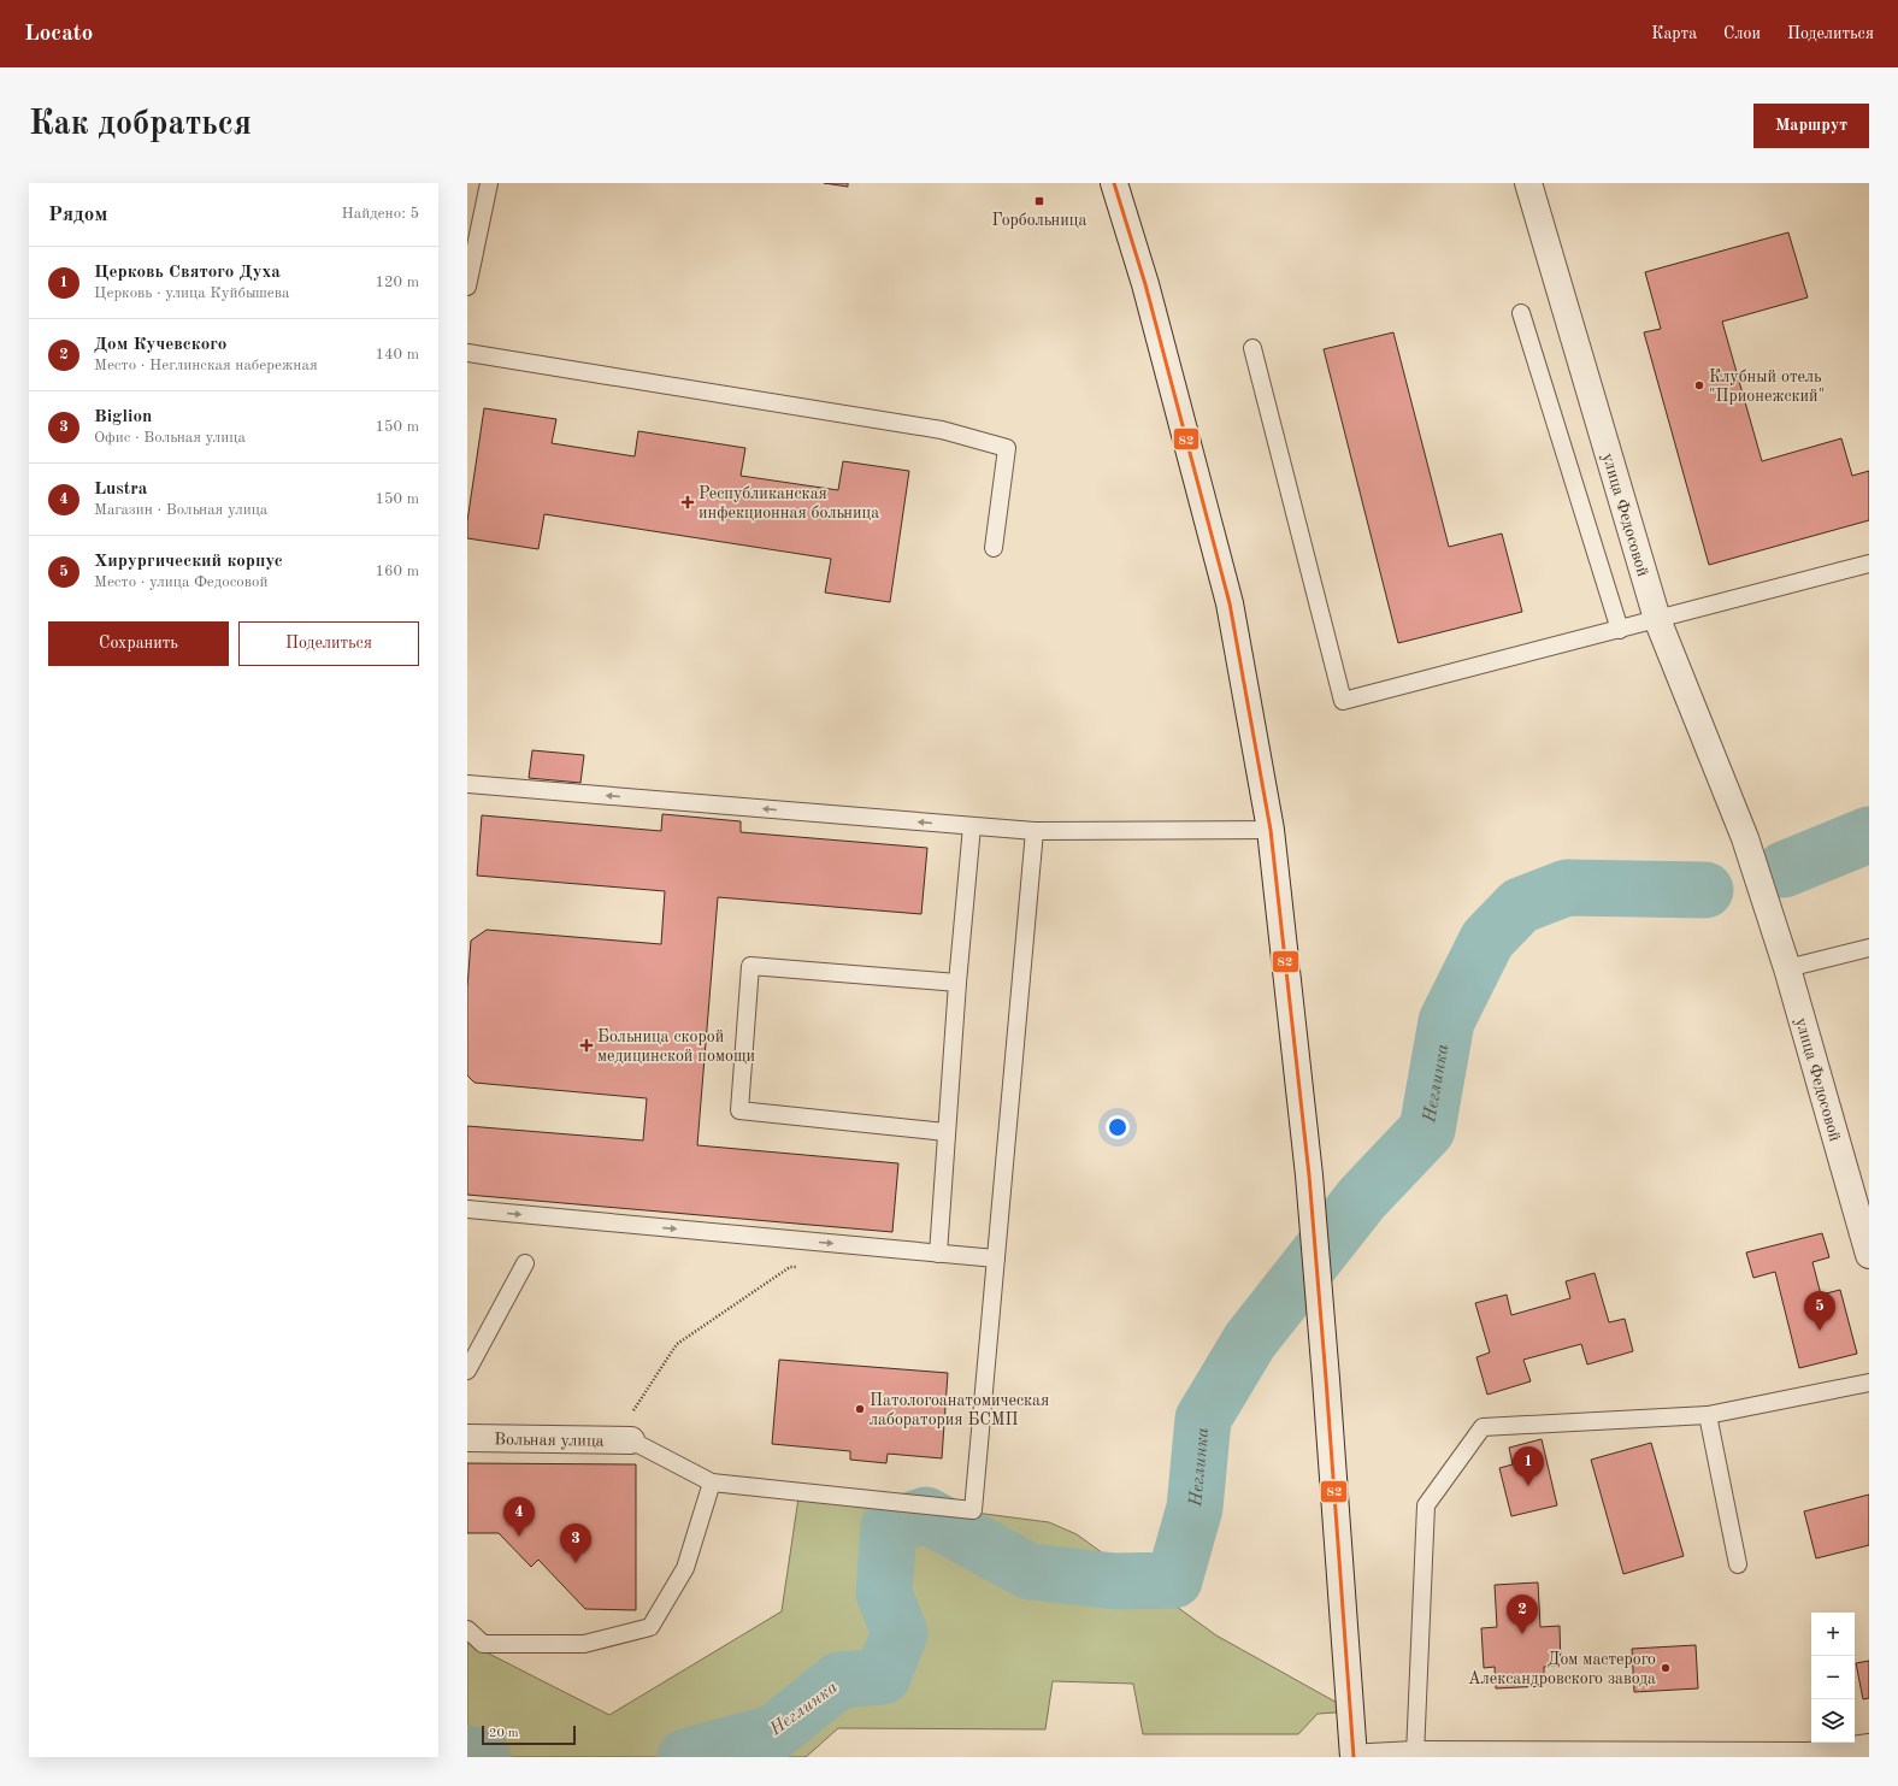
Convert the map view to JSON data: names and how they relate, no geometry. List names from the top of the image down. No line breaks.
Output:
{"streets":{"street":["улица Федосовой","Вольная улица"]},"water":["Неглинка"],"places":{"transit":["Горбольница"],"other":["Клубный отель \"Прионежский\"","Патологоанатомическая лаборатория БСМП","Дом мастерого Александровского завода"],"health":["Республиканская инфекционная больница","Больница скорой медицинской помощи"]},"lines":["transit line 82"],"scale_bar":"20 m","page":{"header":"Locato","nav":["Карта","Слои","Поделиться"],"buttons":["Маршрут",["Сохранить","Поделиться"]],"title":"Как добраться","heading":["Рядом","Найдено: 5"],"list":[{"mark":"1","name":"Церковь Святого Духа","note":"Церковь · улица Куйбышева","value":"120 m"},{"mark":"2","name":"Дом Кучевского","note":"Место · Неглинская набережная","value":"140 m"},{"mark":"3","name":"Biglion","note":"Офис · Вольная улица","value":"150 m"},{"mark":"4","name":"Lustra","note":"Магазин · Вольная улица","value":"150 m"},{"mark":"5","name":"Хирургический корпус","note":"Место · улица Федосовой","value":"160 m"}],"pins":["5","1","4","3","2"],"map_buttons":["+","−"],"scale":"20 m"}}
